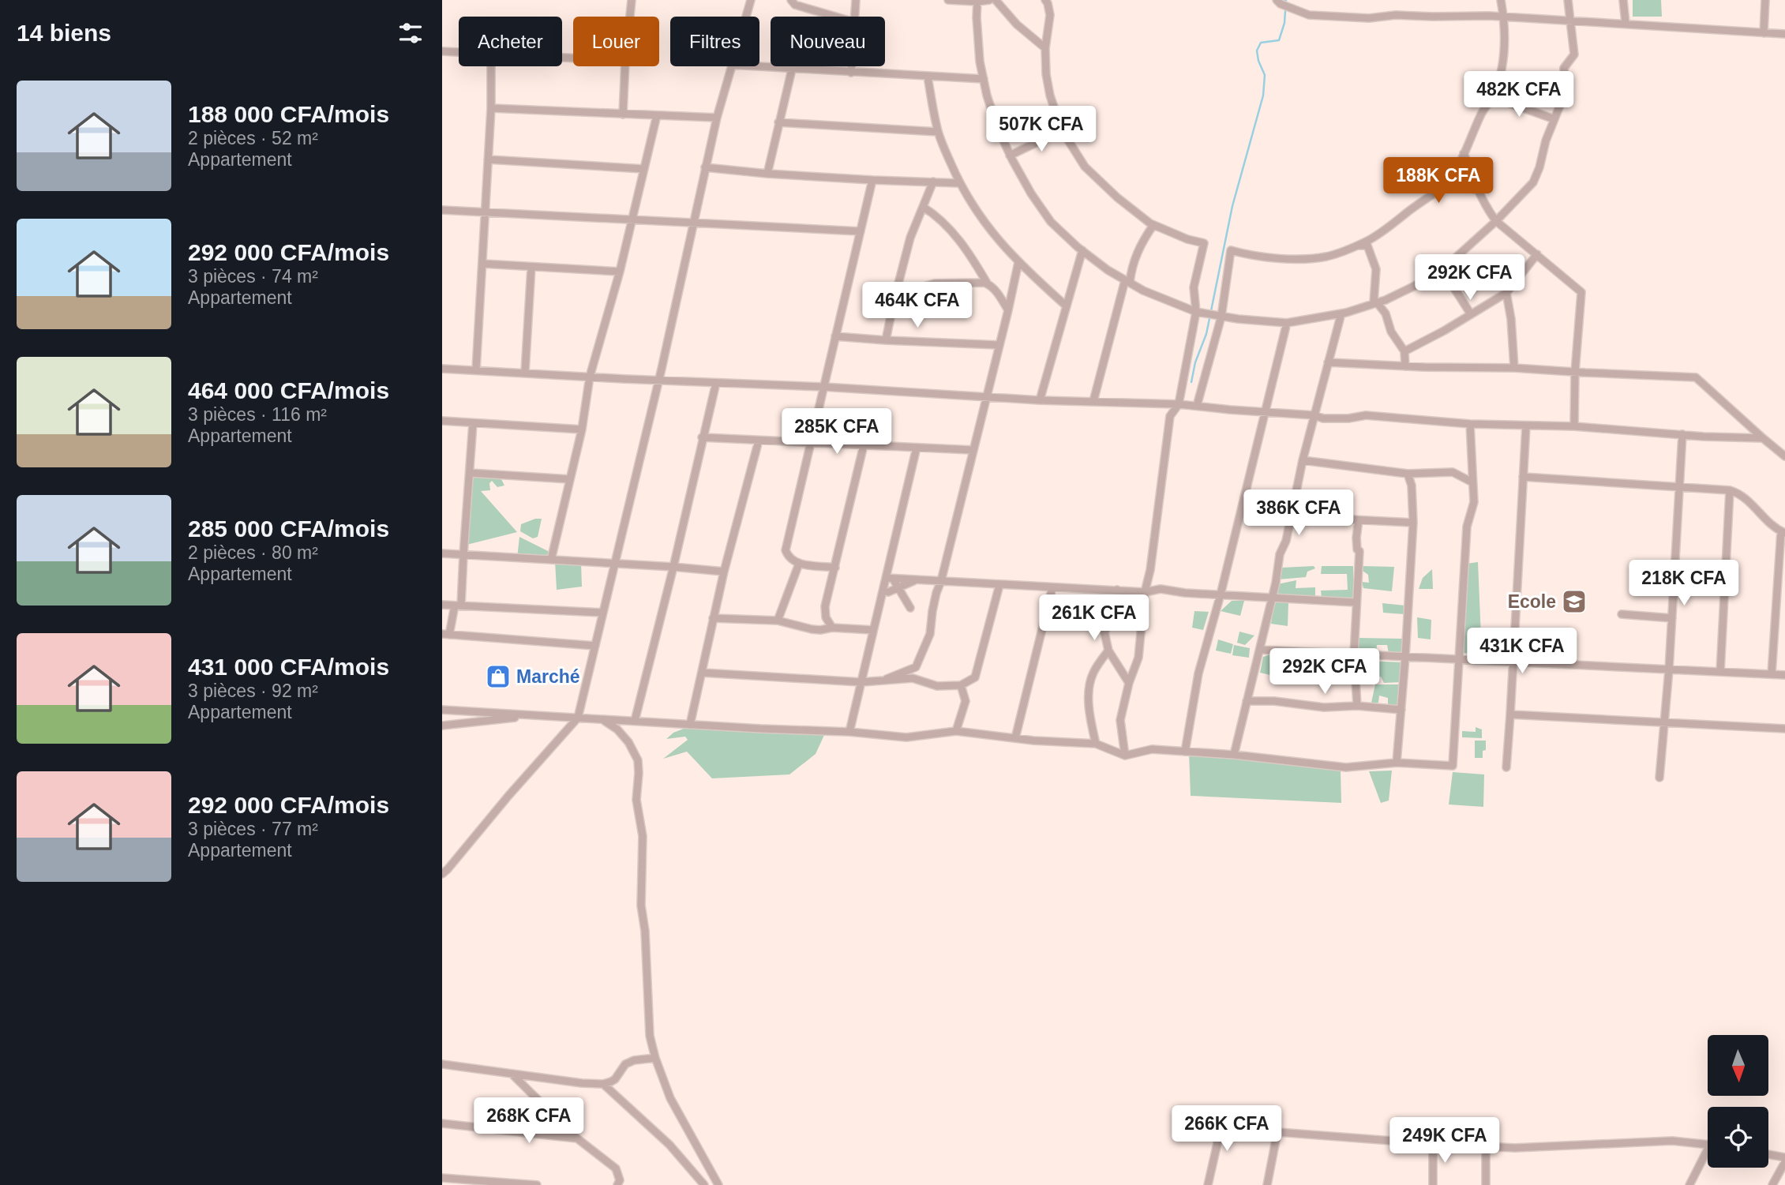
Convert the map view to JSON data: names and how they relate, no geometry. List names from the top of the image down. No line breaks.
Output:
{"places":{"school or university":["Ecole"],"shop":["Marché"]},"north":"bottom","page":{"heading":"14 biens","chip":["Acheter","Louer","Filtres","Nouveau"],"list":[{"name":"188 000 CFA/mois","note":"2 pièces · 52 m² · Appartement"},{"name":"292 000 CFA/mois","note":"3 pièces · 74 m² · Appartement"},{"name":"464 000 CFA/mois","note":"3 pièces · 116 m² · Appartement"},{"name":"285 000 CFA/mois","note":"2 pièces · 80 m² · Appartement"},{"name":"431 000 CFA/mois","note":"3 pièces · 92 m² · Appartement"},{"name":"292 000 CFA/mois","note":"3 pièces · 77 m² · Appartement"}],"price":["482K CFA","507K CFA","188K CFA","292K CFA","464K CFA","285K CFA","386K CFA","218K CFA","261K CFA","431K CFA","292K CFA","268K CFA","266K CFA","249K CFA"]}}
